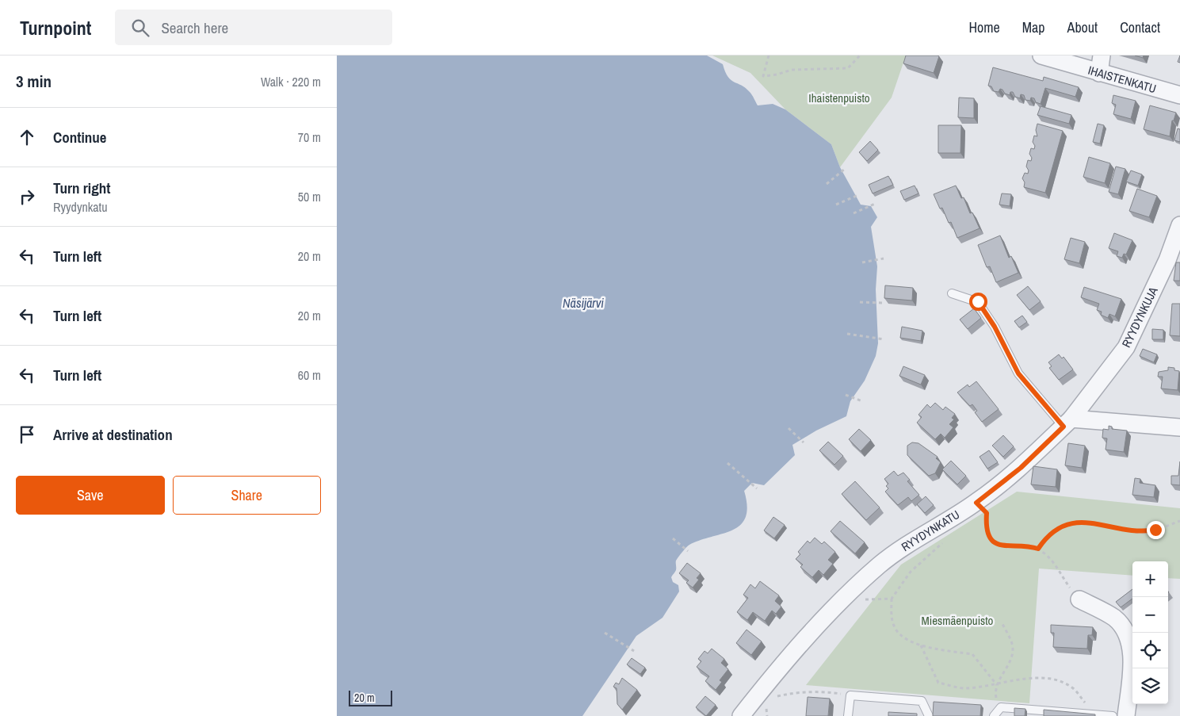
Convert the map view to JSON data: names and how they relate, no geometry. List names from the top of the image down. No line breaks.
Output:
{"streets":{"street":["IHAISTENKATU","RYYDYNKUJA","RYYDYNKATU"]},"crossings":[["RYYDYNKUJA","RYYDYNKATU"]],"water":["Näsijärvi"],"parks":["Ihaistenpuisto","Miesmäenpuisto"],"scale_bar":"20 m","page":{"header":"Turnpoint","search":"Search here","nav":["Home","Map","About","Contact"],"heading":["3 min","Walk · 220 m"],"list":[["Continue","70 m"],["Turn right","Ryydynkatu","50 m"],["Turn left","20 m"],["Turn left","20 m"],["Turn left","60 m"],"Arrive at destination"],"buttons":["Save","Share"],"map_buttons":["+","−"],"scale":"20 m"}}
